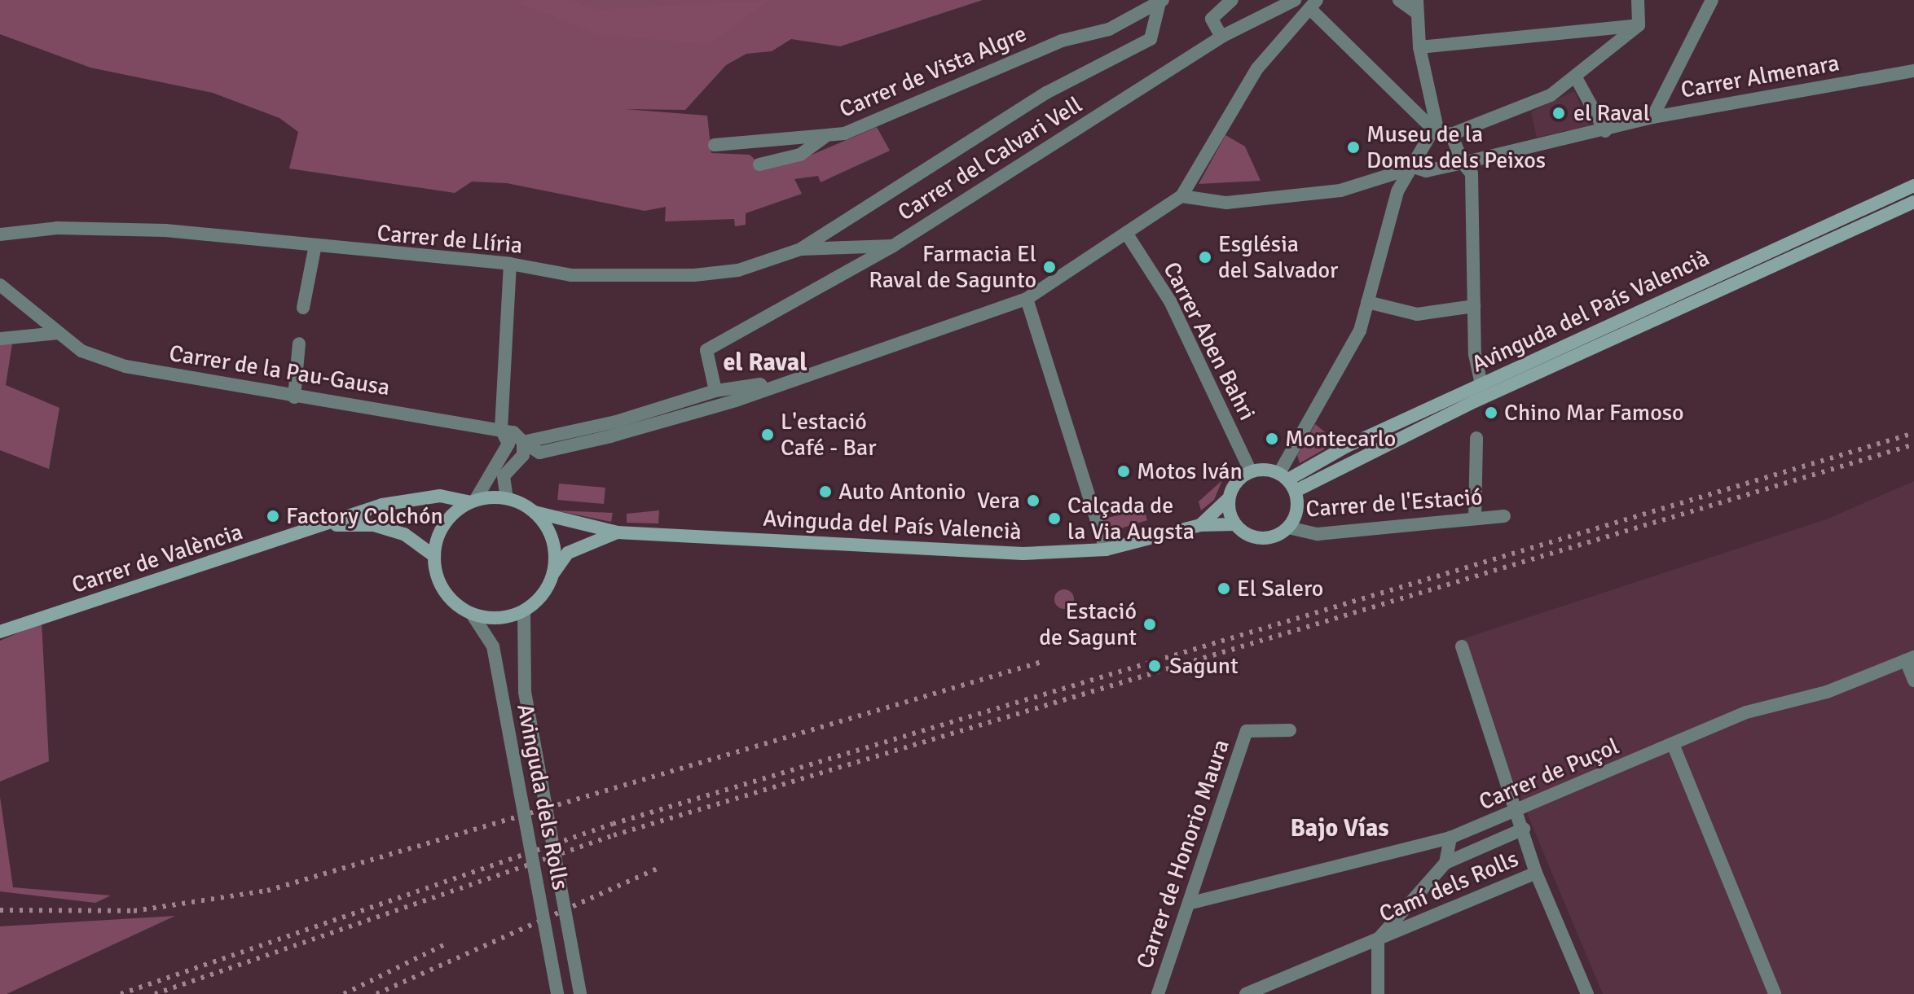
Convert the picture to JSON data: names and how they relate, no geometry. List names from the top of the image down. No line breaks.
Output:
{"streets":{"main road":["Avinguda del País Valencià","Carrer de València"],"street":["Carrer de Vista Algre","Carrer Almenara","Carrer del Calvari Vell","Carrer de Llíria","Carrer Aben Bahri","Carrer de la Pau-Gausa","Carrer de l'Estació","Carrer de Puçol","Avinguda dels Rolls","Carrer de Honorio Maura","Camí dels Rolls"]},"crossings":[["Carrer del Calvari Vell","Carrer de Llíria"],["Avinguda del País Valencià","Carrer Aben Bahri"],["Avinguda del País Valencià","Carrer de l'Estació"],["Avinguda del País Valencià","Carrer de València"],["Avinguda del País Valencià","Avinguda dels Rolls"],["Carrer Aben Bahri","Carrer de l'Estació"],["Carrer de València","Avinguda dels Rolls"],["Carrer de Puçol","Carrer de Honorio Maura"],["Carrer de Puçol","Camí dels Rolls"]],"districts":["el Raval","Bajo Vías"],"places":["el Raval","Museu de la Domus dels Peixos","Església del Salvador","Farmacia El Raval de Sagunto","Chino Mar Famoso","L'estació Café - Bar","Montecarlo","Motos Iván","Auto Antonio","Vera","Factory Colchón","Calçada de la Via Augsta","El Salero","Estació de Sagunt","Sagunt"]}
